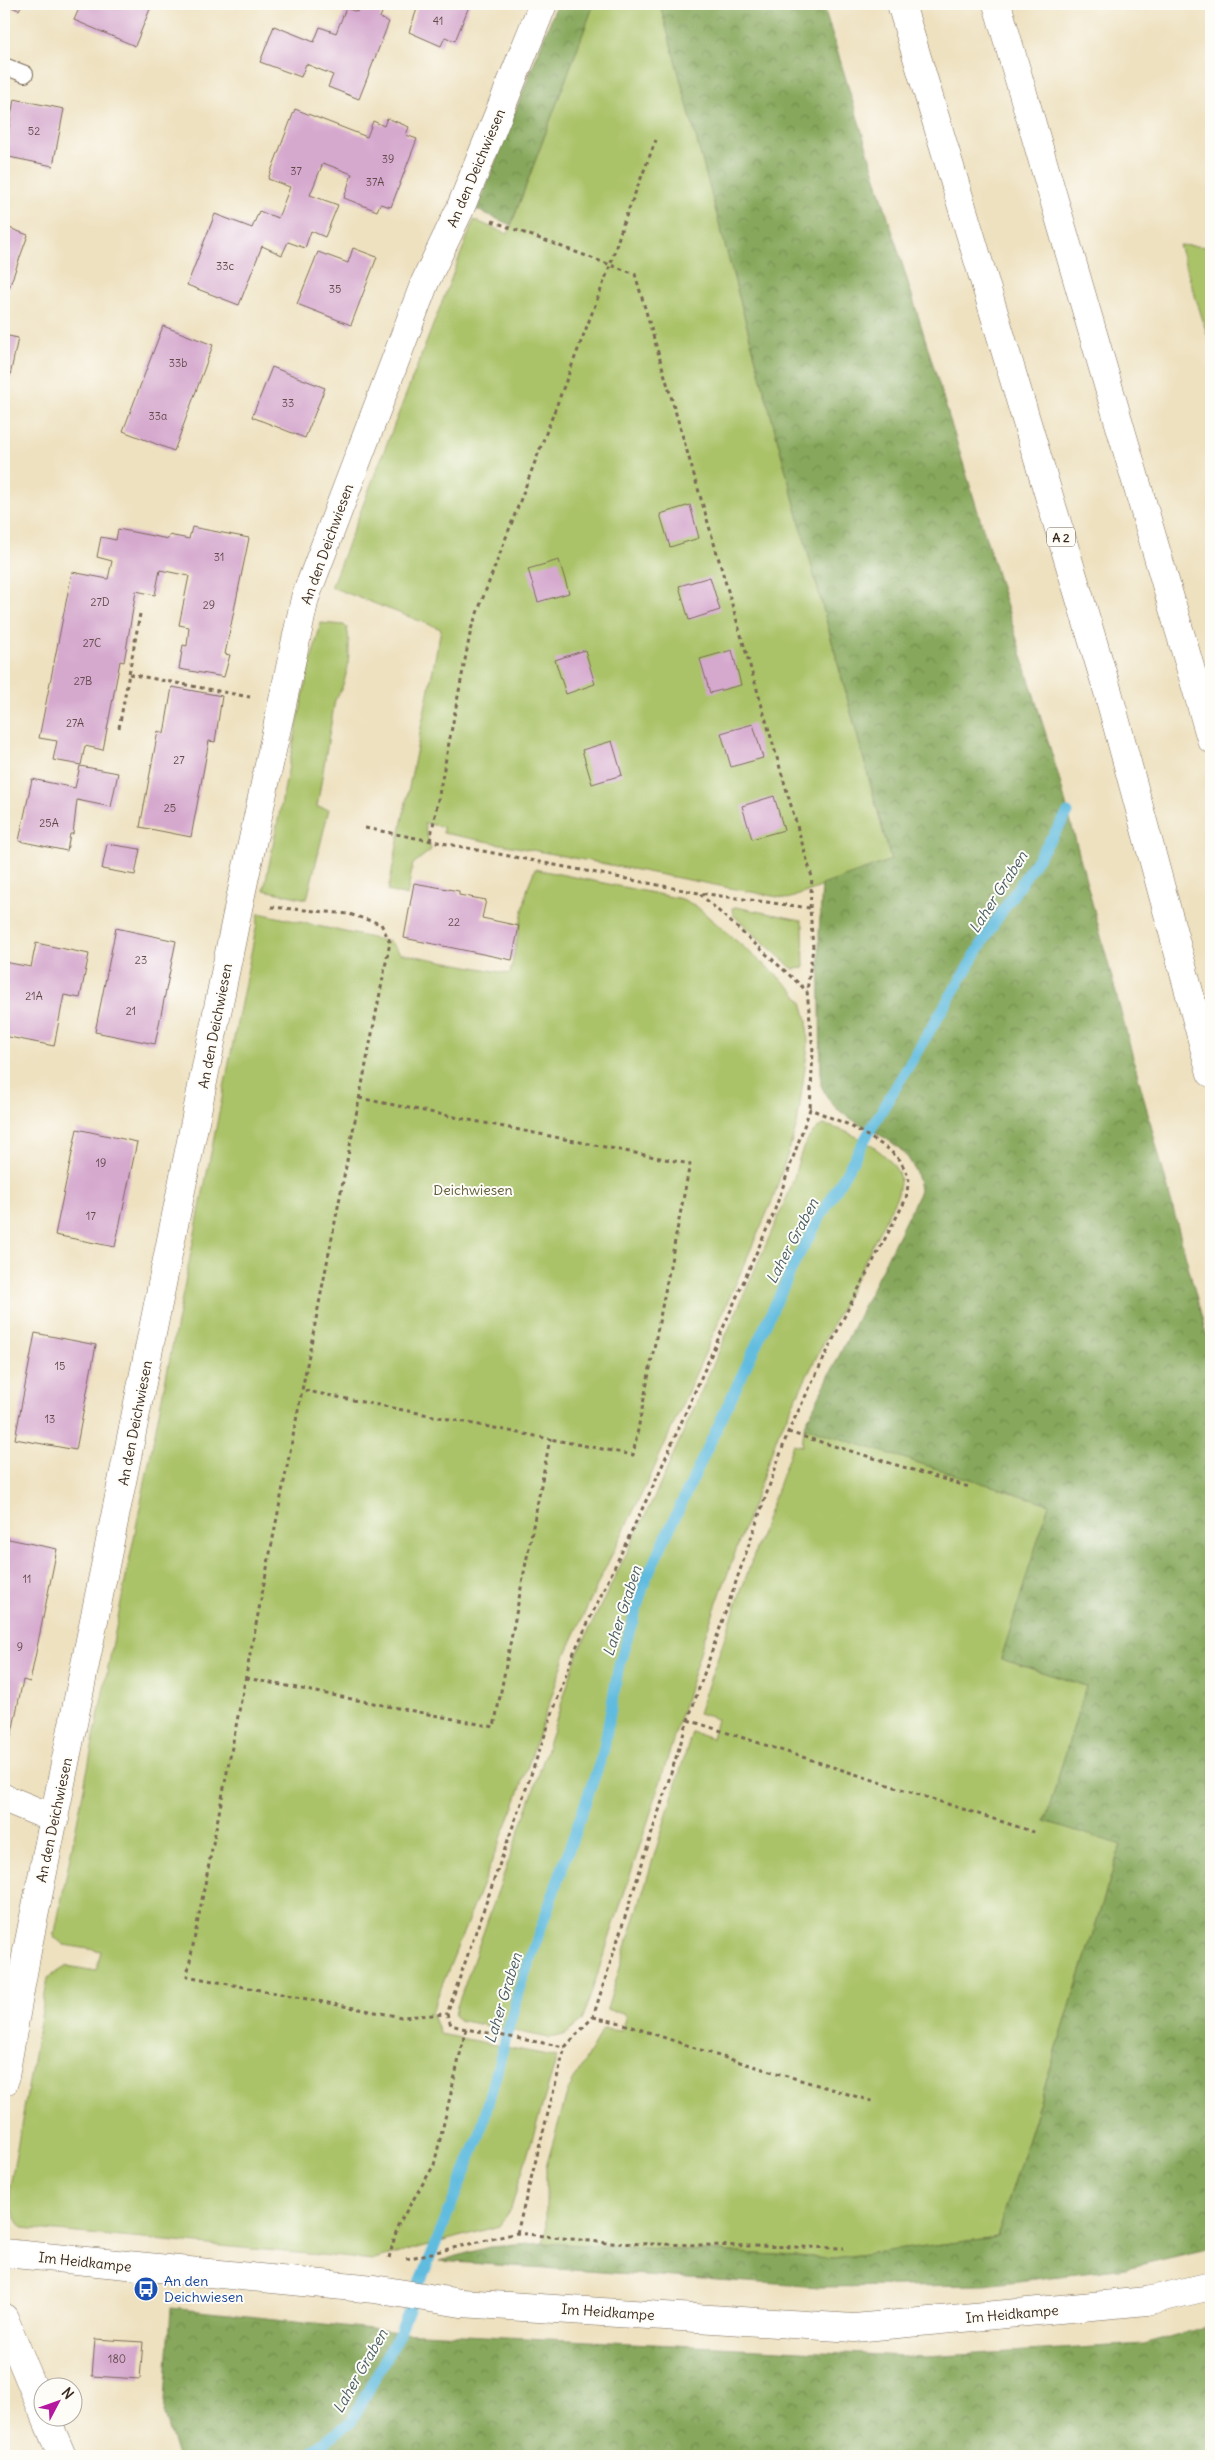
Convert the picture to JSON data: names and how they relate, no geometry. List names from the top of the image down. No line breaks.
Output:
{"streets":{"main road":["An den Deichwiesen","A 2","Im Heidkampe"]},"water":["Laher Graben"],"parks":["Deichwiesen"],"places":{"bus stop":["An den Deichwiesen"]},"house_numbers":["41","52","39","37","37A","33c","35","33b","33","33a","31","27D","29","27C","27B","27A","27","25","25A","22","23","21A","21","19","17","15","13","11","9","180"],"north":"top right"}
